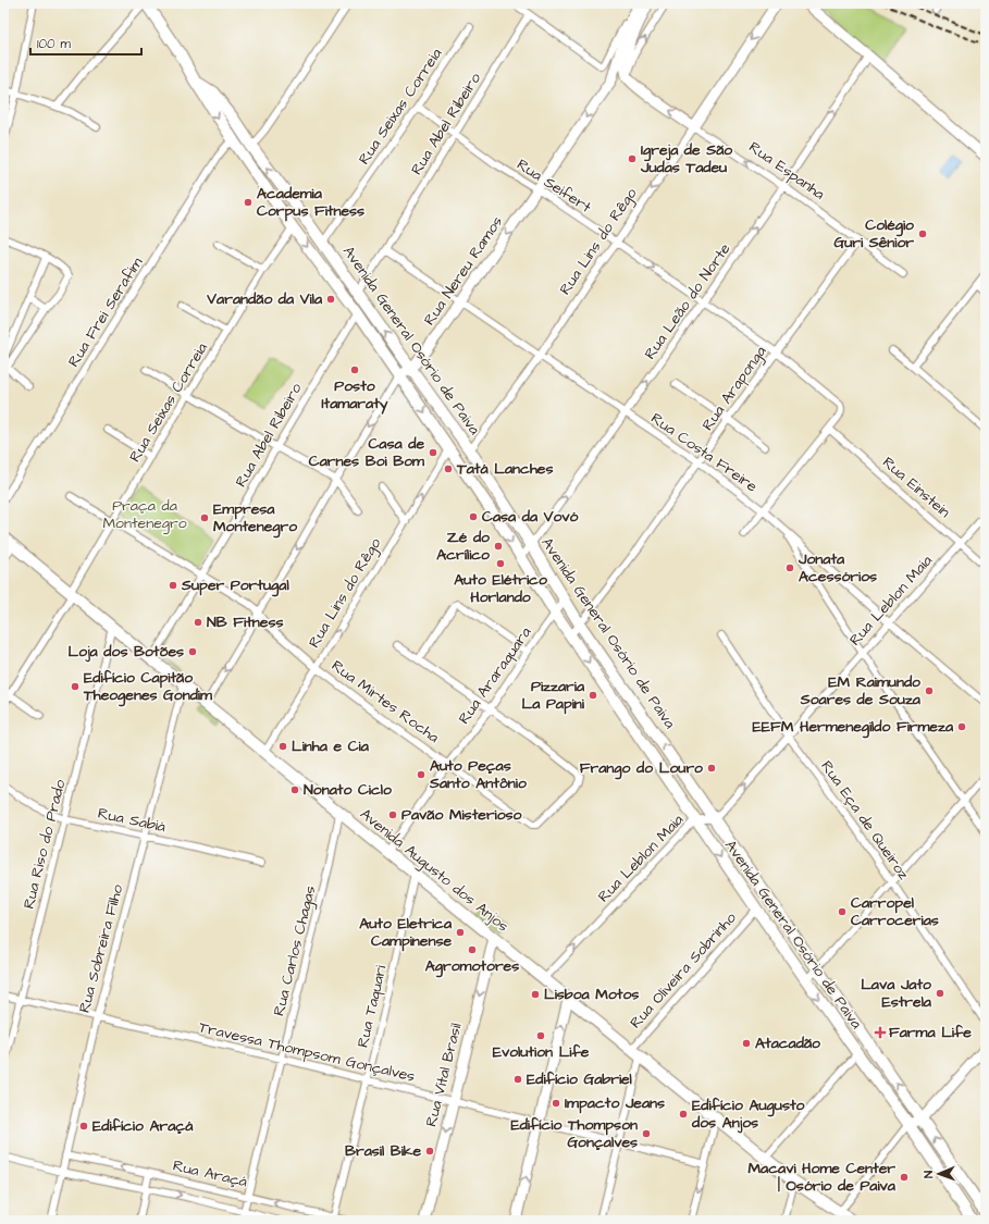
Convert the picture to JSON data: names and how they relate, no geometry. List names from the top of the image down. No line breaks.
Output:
{"streets":{"main road":["Avenida General Osório de Paiva","Avenida Augusto dos Anjos"],"street":["Rua Seixas Correia","Rua Abel Ribeiro","Rua Espanha","Rua Seifert","Rua Lins do Rêgo","Rua Nereu Ramos","Rua Leão do Norte","Rua Frei Serafim","Rua Araponga","Rua Costa Freire","Rua Einstein","Rua Leblon Maia","Rua Araraquara","Rua Mirtes Rocha","Rua Sabiá","Rua Eça de Queiroz","Rua Riso do Prado","Rua Sobreira Filho","Rua Carlos Chagas","Rua Oliveira Sobrinho","Rua Taquari","Travessa Thompsom Gonçalves","Rua Vital Brasil","Rua Araçá"]},"crossings":[["Rua Seixas Correia","Rua Seifert"],["Rua Seixas Correia","Avenida General Osório de Paiva"],["Rua Seixas Correia","Rua Mirtes Rocha"],["Rua Seixas Correia","Avenida Augusto dos Anjos"],["Rua Abel Ribeiro","Rua Seifert"],["Rua Abel Ribeiro","Rua Nereu Ramos"],["Rua Abel Ribeiro","Avenida General Osório de Paiva"],["Rua Abel Ribeiro","Rua Costa Freire"],["Rua Abel Ribeiro","Rua Mirtes Rocha"],["Rua Abel Ribeiro","Avenida Augusto dos Anjos"],["Rua Espanha","Rua Lins do Rêgo"],["Rua Espanha","Rua Nereu Ramos"],["Rua Espanha","Rua Leão do Norte"],["Rua Espanha","Rua Araponga"],["Rua Seifert","Rua Lins do Rêgo"],["Rua Seifert","Rua Nereu Ramos"],["Rua Seifert","Rua Leão do Norte"],["Rua Seifert","Rua Araponga"],["Rua Seifert","Rua Einstein"],["Rua Lins do Rêgo","Avenida General Osório de Paiva"],["Rua Lins do Rêgo","Rua Costa Freire"],["Rua Lins do Rêgo","Rua Mirtes Rocha"],["Rua Lins do Rêgo","Avenida Augusto dos Anjos"],["Rua Nereu Ramos","Avenida General Osório de Paiva"],["Rua Nereu Ramos","Rua Costa Freire"],["Rua Leão do Norte","Avenida General Osório de Paiva"],["Rua Leão do Norte","Rua Costa Freire"],["Rua Frei Serafim","Avenida General Osório de Paiva"],["Avenida General Osório de Paiva","Rua Araponga"],["Avenida General Osório de Paiva","Rua Leblon Maia"],["Avenida General Osório de Paiva","Rua Araraquara"],["Avenida General Osório de Paiva","Rua Oliveira Sobrinho"],["Rua Araponga","Rua Costa Freire"],["Rua Costa Freire","Rua Leblon Maia"],["Rua Einstein","Rua Leblon Maia"],["Rua Leblon Maia","Rua Eça de Queiroz"],["Rua Leblon Maia","Avenida Augusto dos Anjos"],["Rua Araraquara","Rua Mirtes Rocha"],["Rua Araraquara","Avenida Augusto dos Anjos"],["Rua Sabiá","Rua Riso do Prado"],["Rua Sabiá","Rua Sobreira Filho"],["Rua Riso do Prado","Avenida Augusto dos Anjos"],["Rua Riso do Prado","Travessa Thompsom Gonçalves"],["Avenida Augusto dos Anjos","Rua Sobreira Filho"],["Avenida Augusto dos Anjos","Rua Carlos Chagas"],["Avenida Augusto dos Anjos","Rua Oliveira Sobrinho"],["Avenida Augusto dos Anjos","Rua Taquari"],["Avenida Augusto dos Anjos","Rua Vital Brasil"],["Rua Sobreira Filho","Travessa Thompsom Gonçalves"],["Rua Sobreira Filho","Rua Araçá"],["Rua Carlos Chagas","Travessa Thompsom Gonçalves"],["Rua Carlos Chagas","Rua Araçá"],["Rua Taquari","Travessa Thompsom Gonçalves"],["Rua Taquari","Rua Araçá"],["Travessa Thompsom Gonçalves","Rua Vital Brasil"]],"one_way":["Rua Espanha","Rua Nereu Ramos","Rua Leão do Norte","Rua Leblon Maia"],"parks":["Praça da Montenegro"],"places":{"other":["Igreja de São Judas Tadeu","Academia Corpus Fitness","Colégio Guri Sênior","Varandão da Vila","Posto Itamaraty","Casa de Carnes Boi Bom","Tatá Lanches","Casa da Vovó","Empresa Montenegro","Zé do Acrílico","Auto Elétrico Horlando","Jonata Acessórios","Super Portugal","NB Fitness","Loja dos Botões","Edifício Capitão Theogenes Gondim","EM Raimundo Soares de Souza","Pizzaria La Papini","EEFM Hermenegildo Firmeza","Linha e Cia","Frango do Louro","Auto Peças Santo Antônio","Nonato Ciclo","Pavão Misterioso","Carropel Carrocerias","Auto Eletrica Campinense","Agromotores","Lava Jato Estrela","Lisboa Motos","Evolution Life","Atacadão","Edifício Gabriel","Impacto Jeans","Edifício Augusto dos Anjos","Edifício Araçá","Edifício Thompson Gonçalves","Brasil Bike","Macavi Home Center | Osório de Paiva"],"health":["Farma Life"]},"scale_bar":"100 m","north":"left"}
